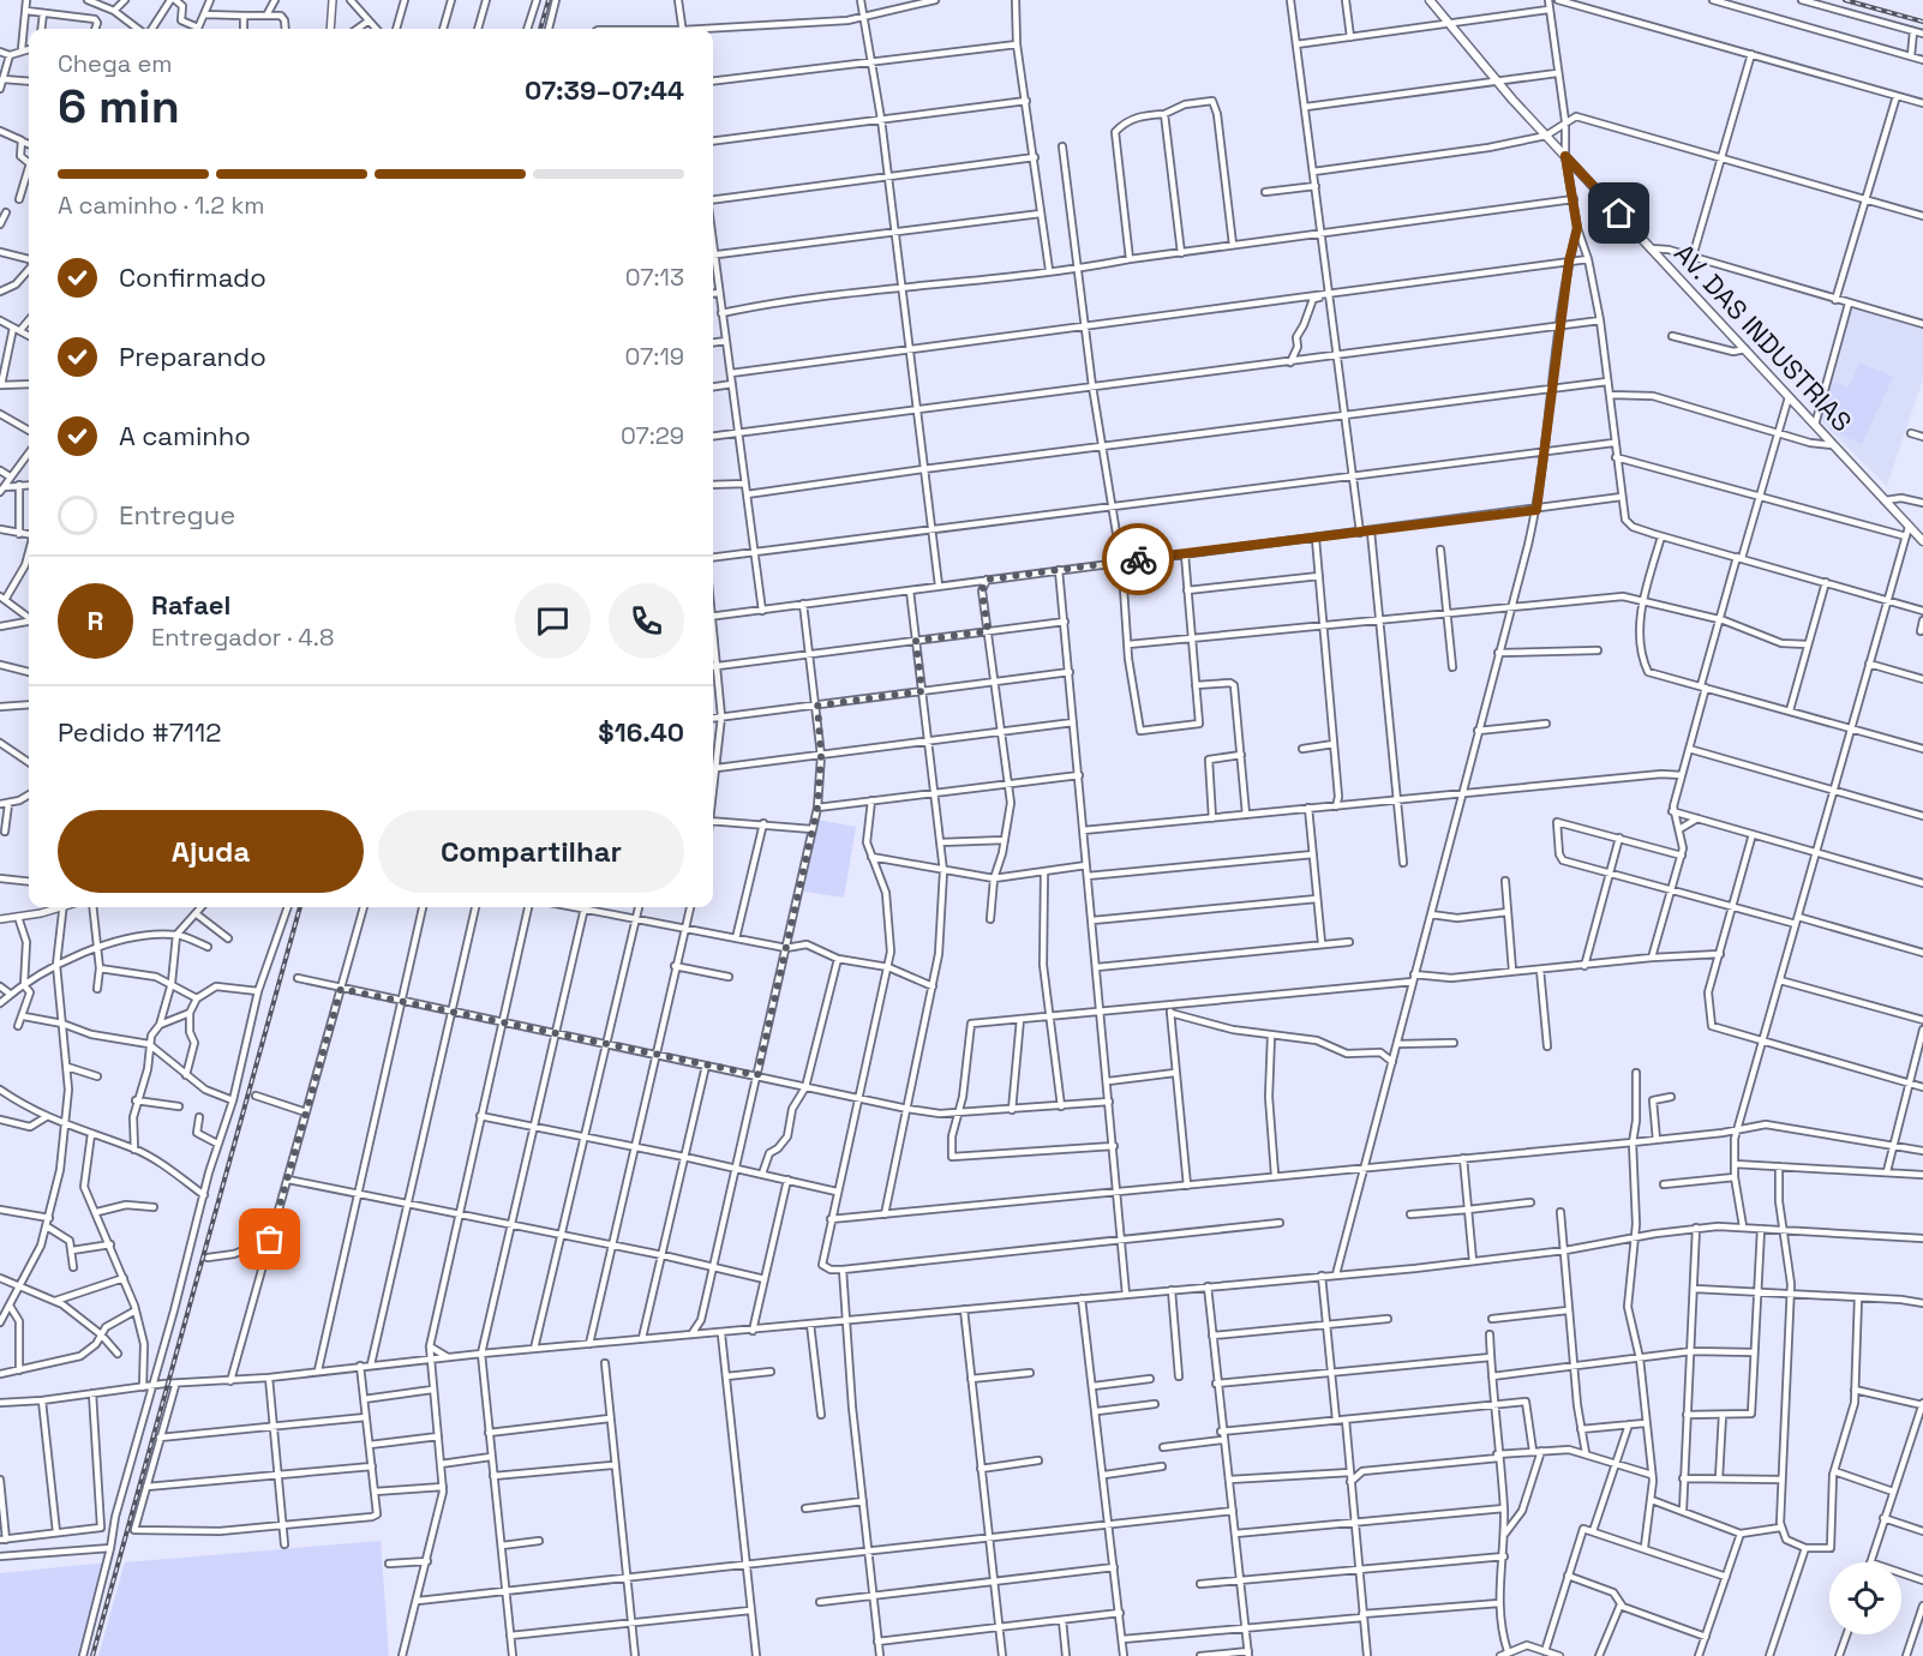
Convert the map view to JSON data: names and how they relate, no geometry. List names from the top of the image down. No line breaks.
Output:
{"streets":{"main road":["AV. DAS INDUSTRIAS"]},"page":{"heading":["6 min","Chega em","07:39–07:44"],"panel":["Rafael","Entregador · 4.8","Pedido #7112","$16.40"],"bar":"A caminho · 1.2 km","list":[["Confirmado","07:13"],["Preparando","07:19"],["A caminho","07:29"],"Entregue"],"round":"R","buttons":["Ajuda","Compartilhar"]}}
